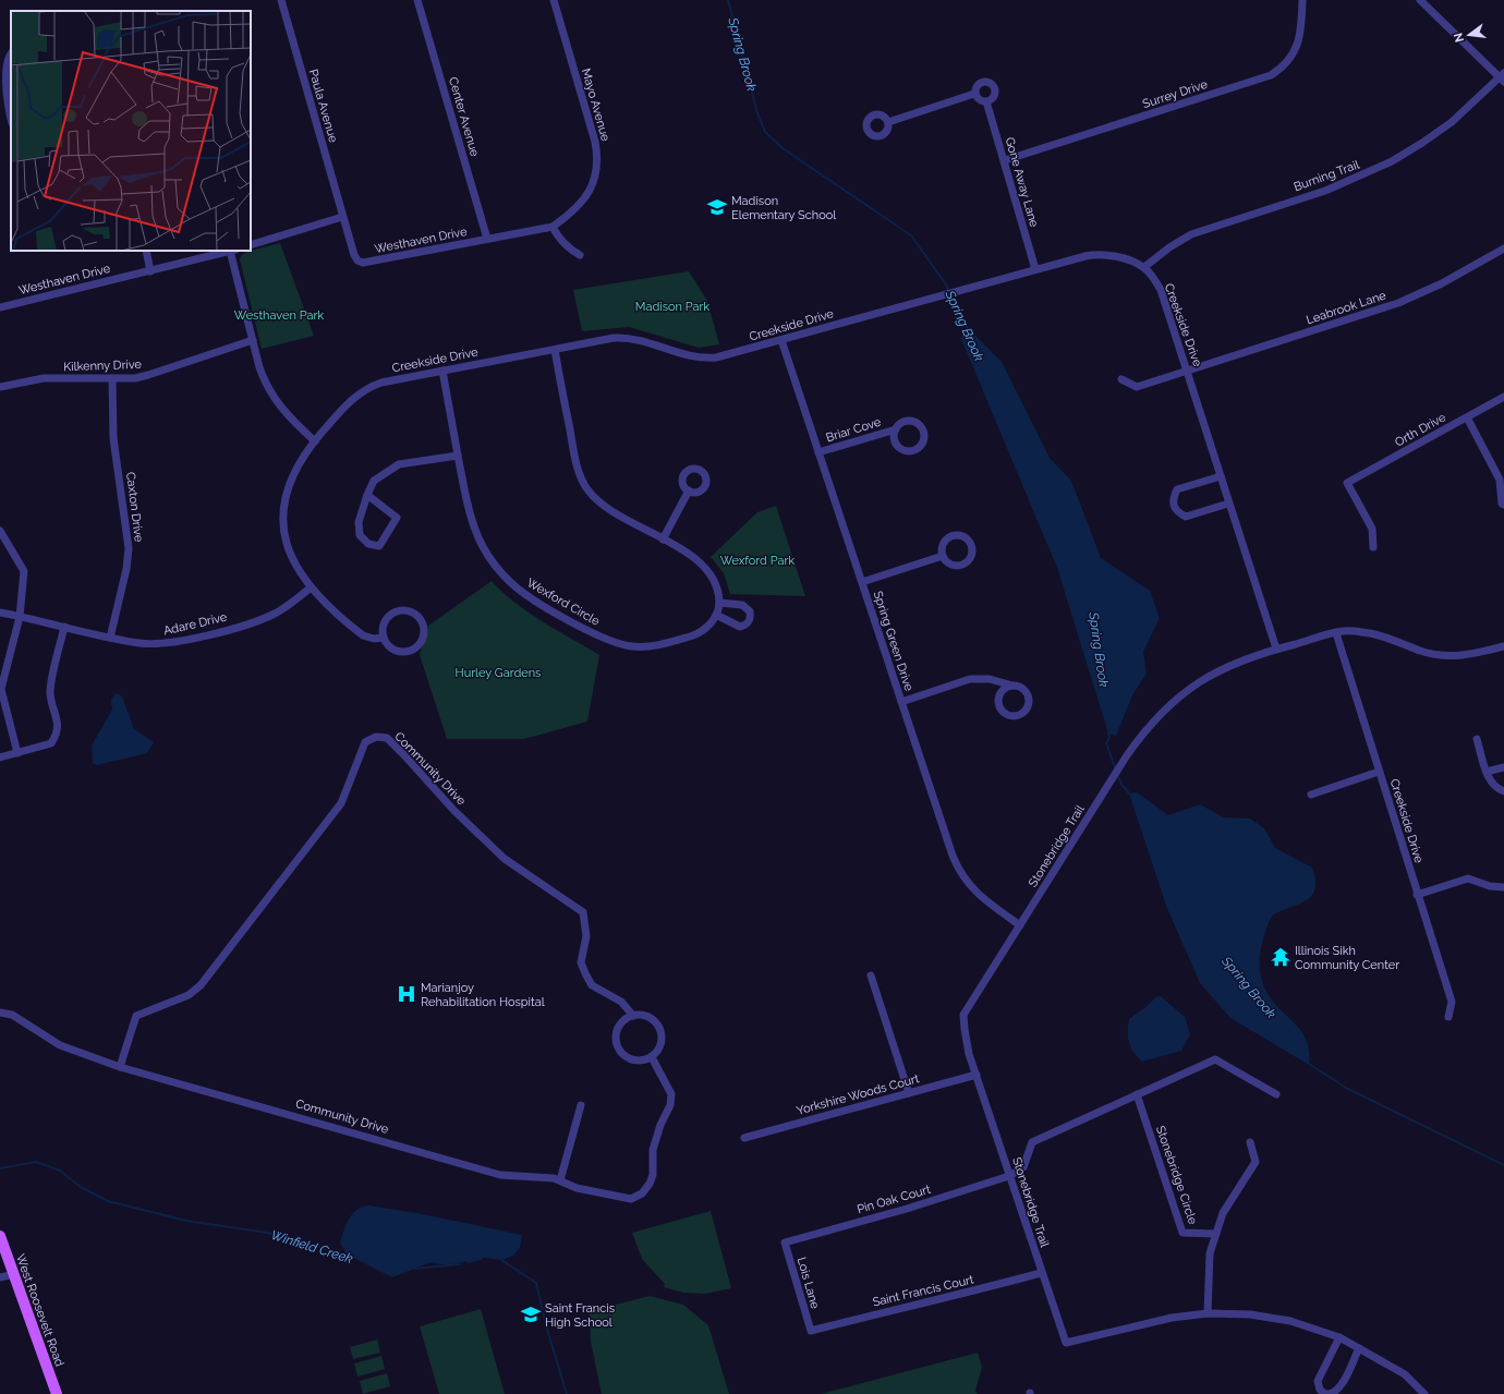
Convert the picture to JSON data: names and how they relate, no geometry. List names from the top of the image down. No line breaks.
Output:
{"streets":{"main road":["West Roosevelt Road"],"street":["Surrey Drive","Mayo Avenue","Paula Avenue","Center Avenue","Burning Trail","Gone Away Lane","Westhaven Drive","Leabrook Lane","Creekside Drive","Kilkenny Drive","Briar Cove","Orth Drive","Caxton Drive","Wexford Circle","Adare Drive","Spring Green Drive","Community Drive","Stonebridge Trail","Yorkshire Woods Court","Stonebridge Circle","Pin Oak Court","Lois Lane","Saint Francis Court"]},"crossings":[["Surrey Drive","Gone Away Lane"],["Mayo Avenue","Westhaven Drive"],["Paula Avenue","Westhaven Drive"],["Center Avenue","Westhaven Drive"],["Burning Trail","Creekside Drive"],["Gone Away Lane","Creekside Drive"],["Leabrook Lane","Creekside Drive"],["Creekside Drive","Wexford Circle"],["Creekside Drive","Adare Drive"],["Creekside Drive","Spring Green Drive"],["Creekside Drive","Stonebridge Trail"],["Kilkenny Drive","Caxton Drive"],["Briar Cove","Spring Green Drive"],["Caxton Drive","Adare Drive"],["Spring Green Drive","Stonebridge Trail"],["Stonebridge Trail","Yorkshire Woods Court"],["Stonebridge Trail","Pin Oak Court"],["Stonebridge Trail","Saint Francis Court"],["Pin Oak Court","Lois Lane"],["Lois Lane","Saint Francis Court"]],"water":["Spring Brook","Winfield Creek"],"parks":["Madison Park","Westhaven Park","Wexford Park","Hurley Gardens"],"places":{"school or university":["Madison Elementary School","Saint Francis High School"],"temple":["Illinois Sikh Community Center"],"hospital":["Marianjoy Rehabilitation Hospital"]},"north":"left"}
